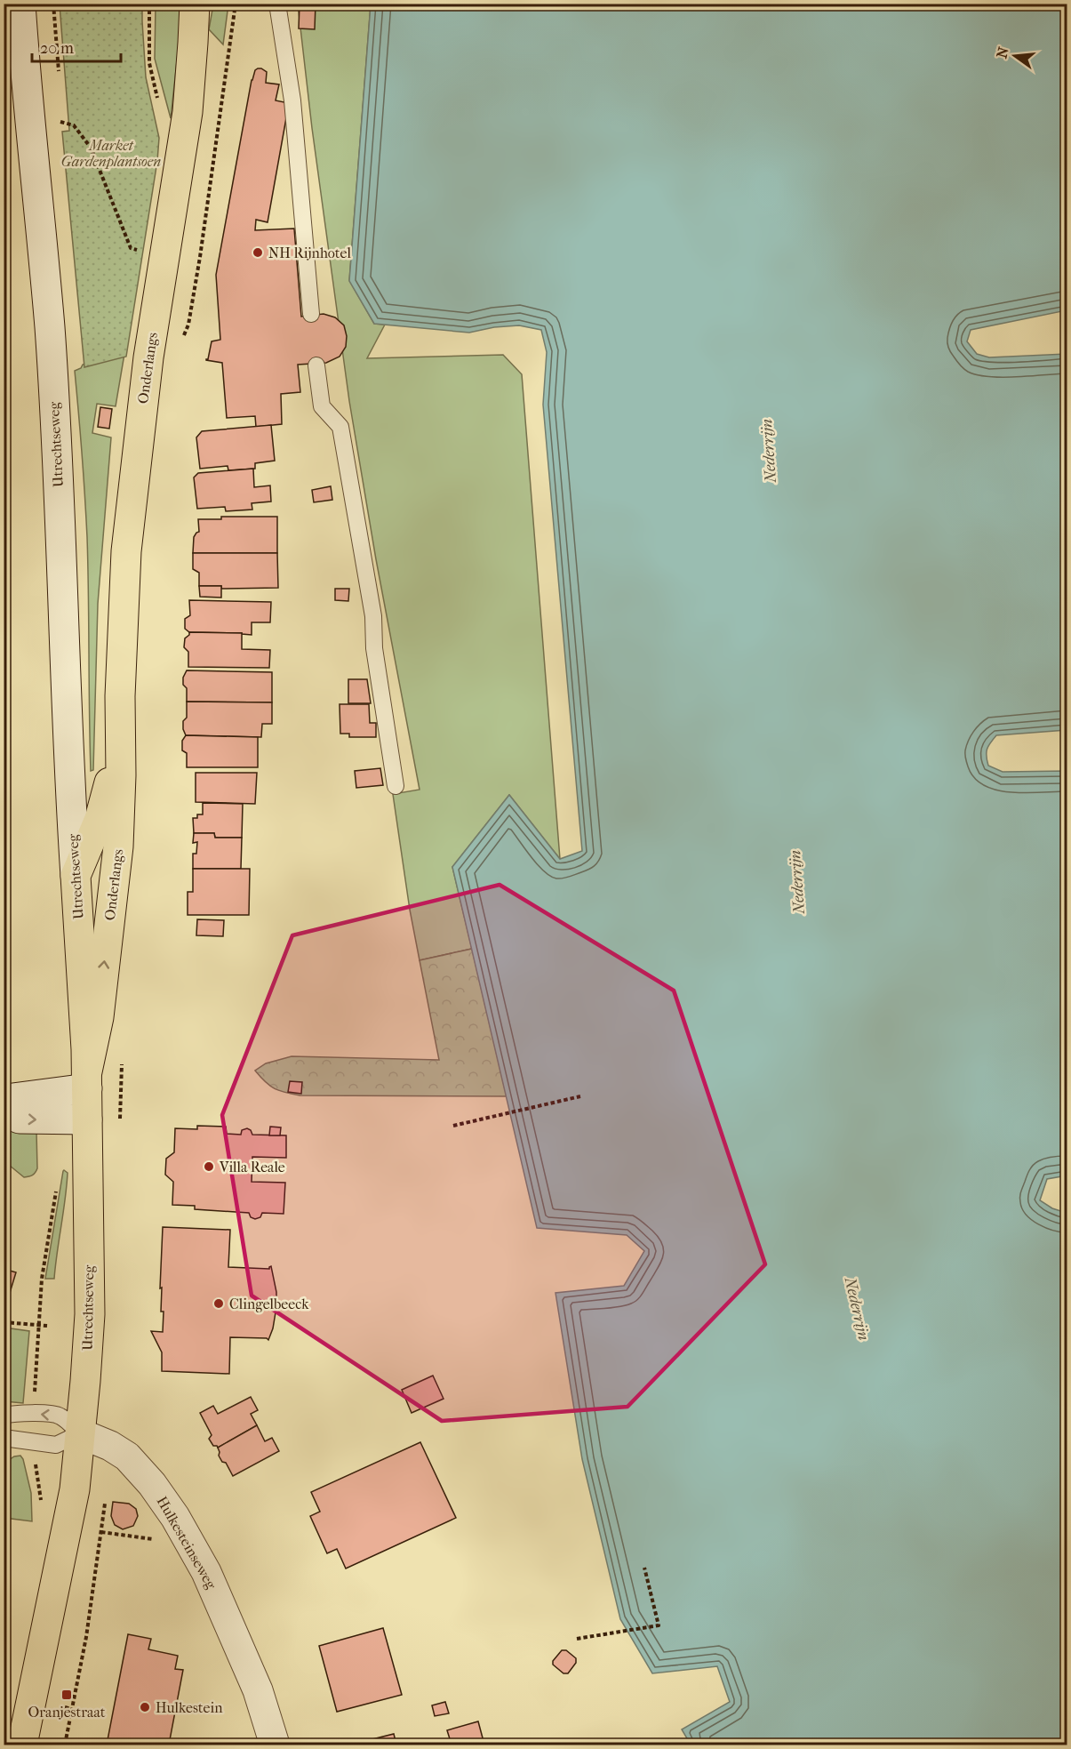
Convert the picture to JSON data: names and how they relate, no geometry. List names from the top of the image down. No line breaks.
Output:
{"streets":{"main road":["Onderlangs","Utrechtseweg"],"street":["Hulkesteinseweg"]},"crossings":[["Onderlangs","Utrechtseweg"],["Utrechtseweg","Hulkesteinseweg"]],"water":["Nederrijn"],"parks":["Market Gardenplantsoen"],"places":{"other":["NH Rijnhotel","Villa Reale","Clingelbeeck","Hulkestein"],"transit":["Oranjestraat"]},"scale_bar":"20 m","north":"left"}
